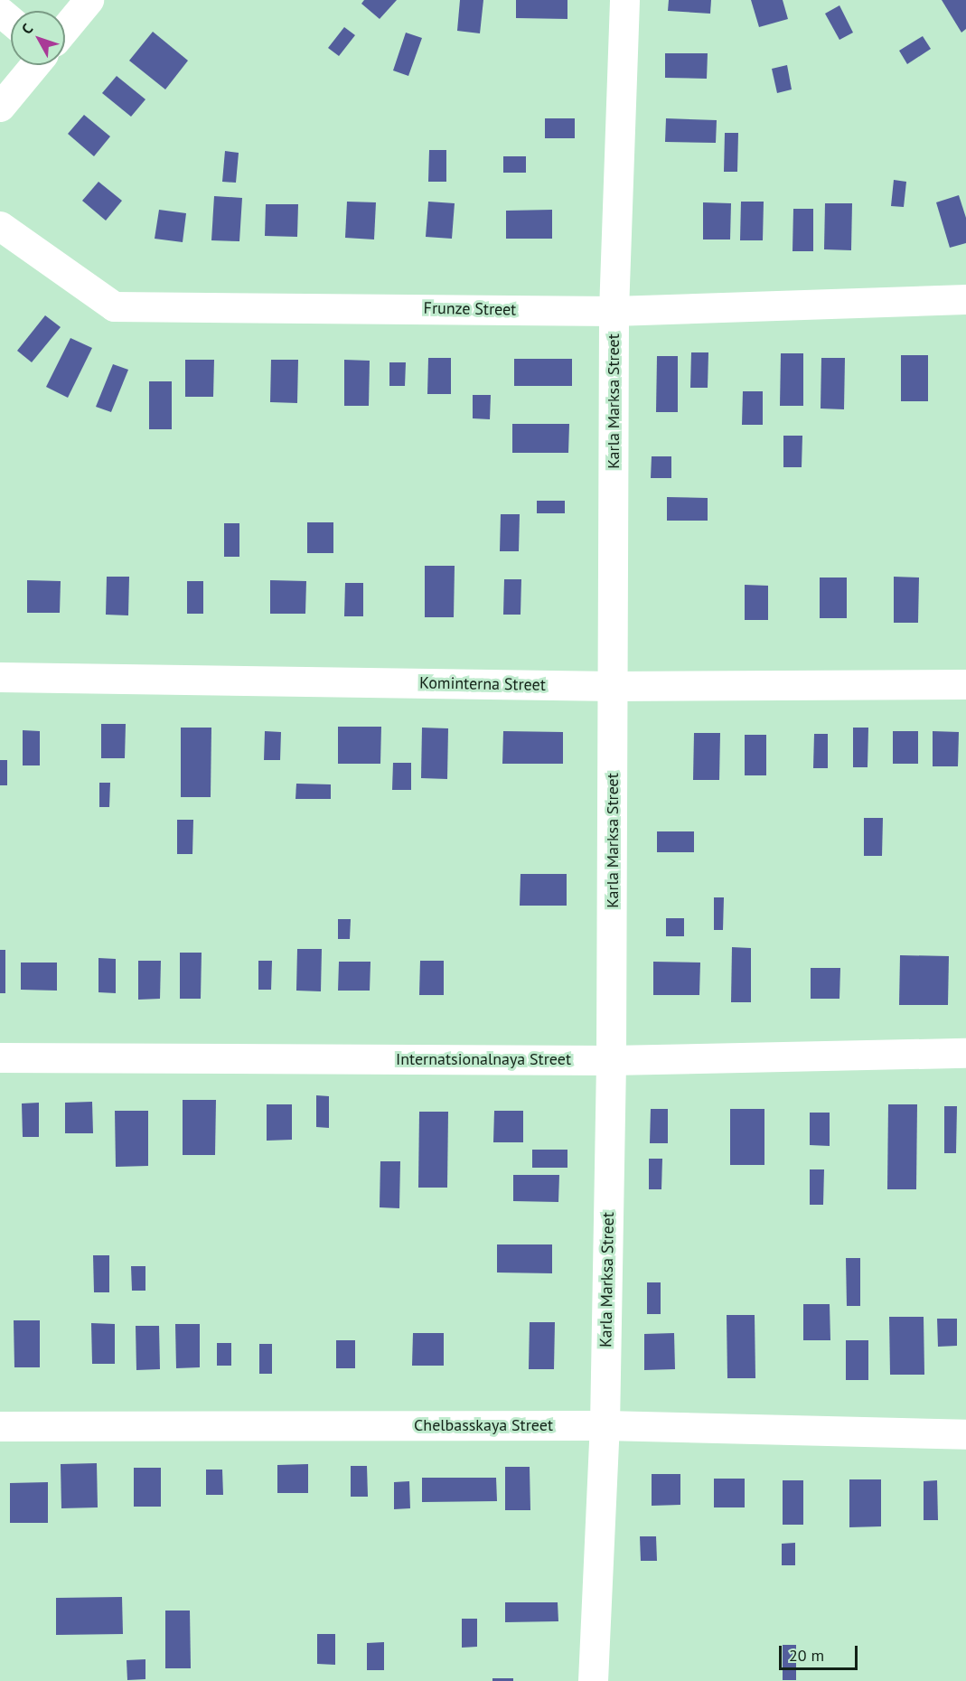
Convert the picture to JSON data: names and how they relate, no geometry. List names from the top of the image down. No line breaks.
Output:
{"streets":{"street":["Frunze Street","Karla Marksa Street","Kominterna Street","Internatsionalnaya Street","Chelbasskaya Street"]},"crossings":[["Frunze Street","Karla Marksa Street"],["Karla Marksa Street","Kominterna Street"],["Karla Marksa Street","Internatsionalnaya Street"],["Karla Marksa Street","Chelbasskaya Street"]],"scale_bar":"20 m","north":"top left"}
